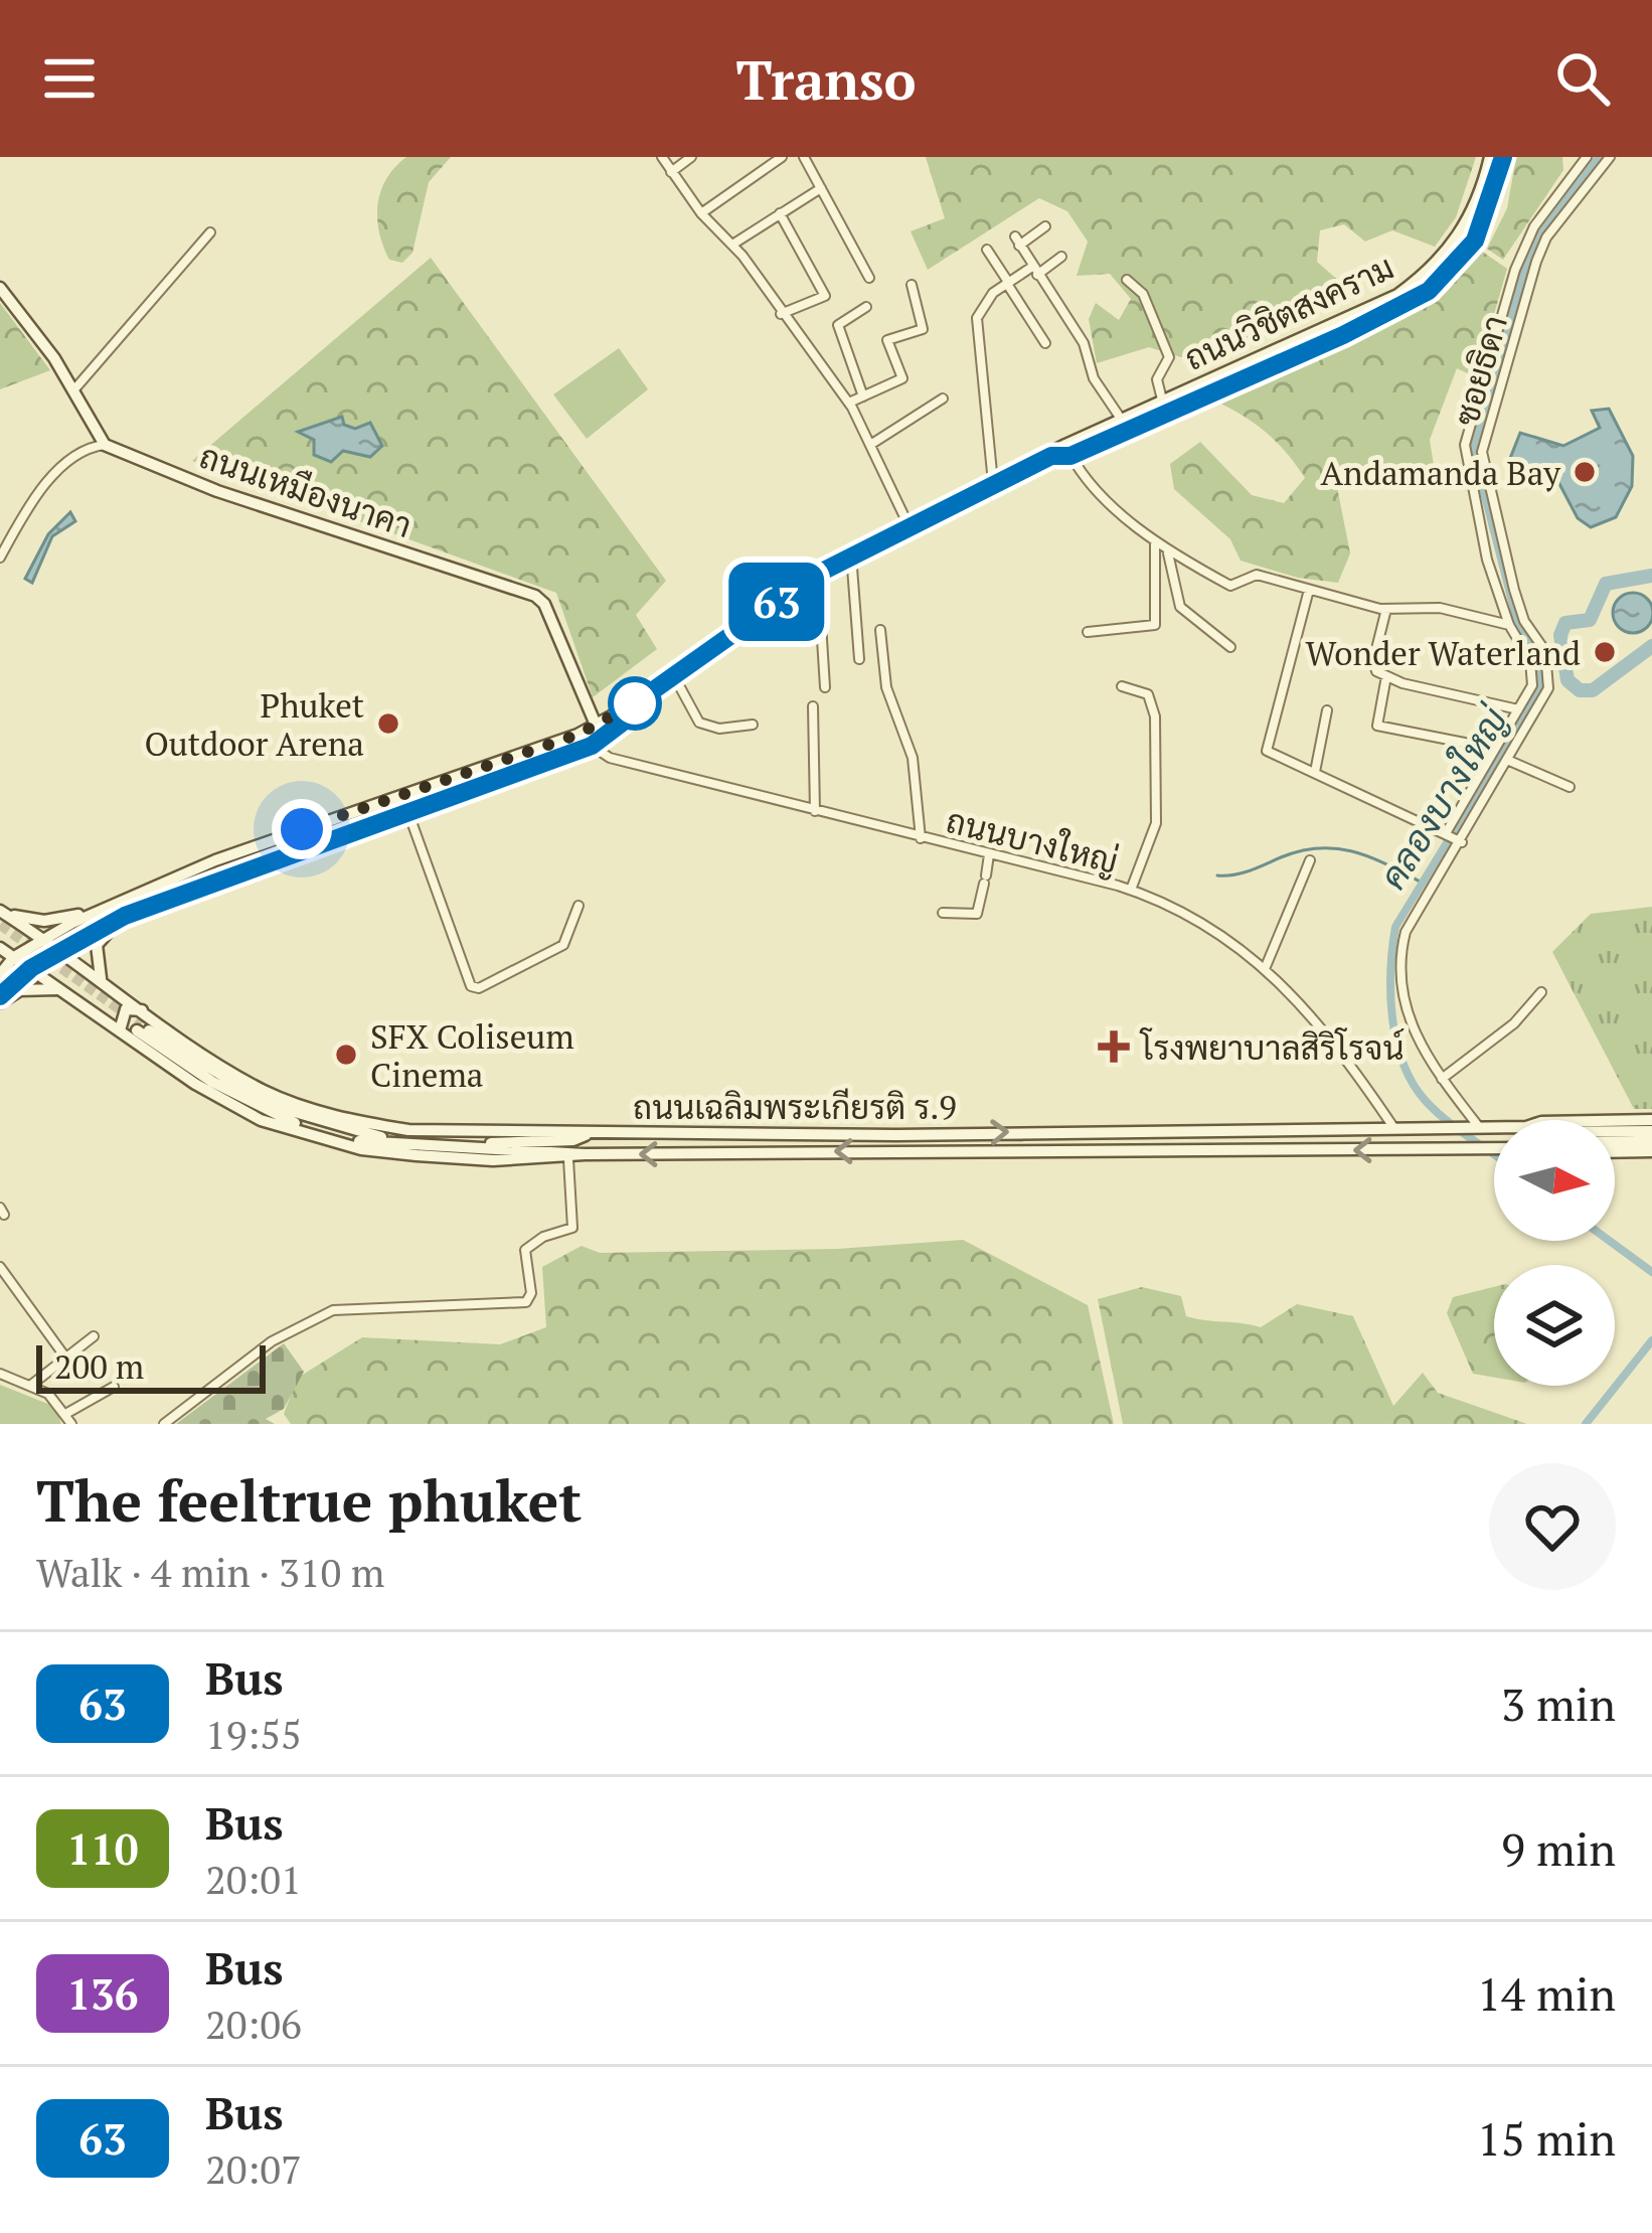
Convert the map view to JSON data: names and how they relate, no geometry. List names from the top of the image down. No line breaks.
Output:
{"streets":{"main road":["ถนนวิชิตสงคราม","ถนนเหมืองนาคา","ถนนเฉลิมพระเกียรติ ร.9"],"street":["ซอยธิดา","ถนนบางใหญ่"]},"crossings":[["ถนนวิชิตสงคราม","ถนนเหมืองนาคา"],["ถนนวิชิตสงคราม","ถนนบางใหญ่"],["ถนนวิชิตสงคราม","ถนนเฉลิมพระเกียรติ ร.9"],["ซอยธิดา","ถนนเฉลิมพระเกียรติ ร.9"],["ถนนบางใหญ่","ถนนเฉลิมพระเกียรติ ร.9"]],"water":["คลองบางใหญ่"],"places":{"other":["Andamanda Bay","Wonder Waterland","Phuket Outdoor Arena","SFX Coliseum Cinema"],"health":["โรงพยาบาลสิริโรจน์"]},"lines":["bus line 63"],"scale_bar":"200 m","north":"right","page":{"header":"Transo","on_map":"63","scale":"200 m","heading":["The feeltrue phuket","Walk · 4 min · 310 m"],"list":[{"mark":"63","name":"Bus","note":"19:55","value":"3 min"},{"mark":"110","name":"Bus","note":"20:01","value":"9 min"},{"mark":"136","name":"Bus","note":"20:06","value":"14 min"},{"mark":"63","name":"Bus","note":"20:07","value":"15 min"}]}}
